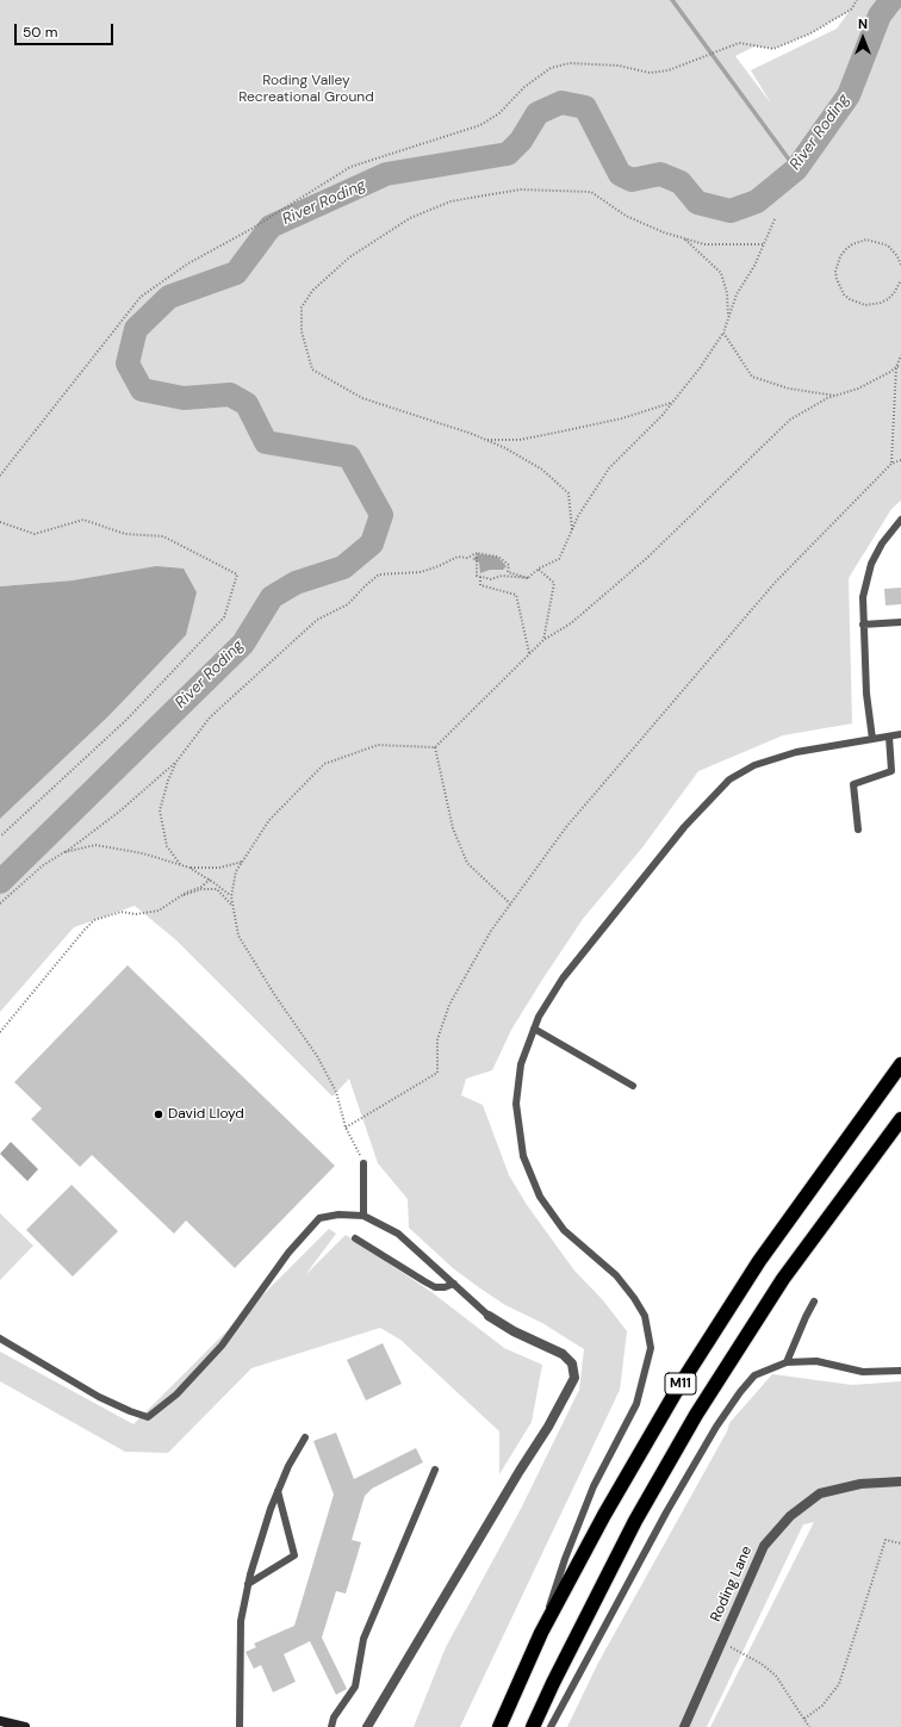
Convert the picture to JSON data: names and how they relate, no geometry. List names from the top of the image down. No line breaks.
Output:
{"streets":{"highway":["M11"],"street":["Roding Lane"]},"water":["River Roding"],"parks":["Roding Valley Recreational Ground"],"places":["David Lloyd"],"scale_bar":"50 m","north":"top"}
